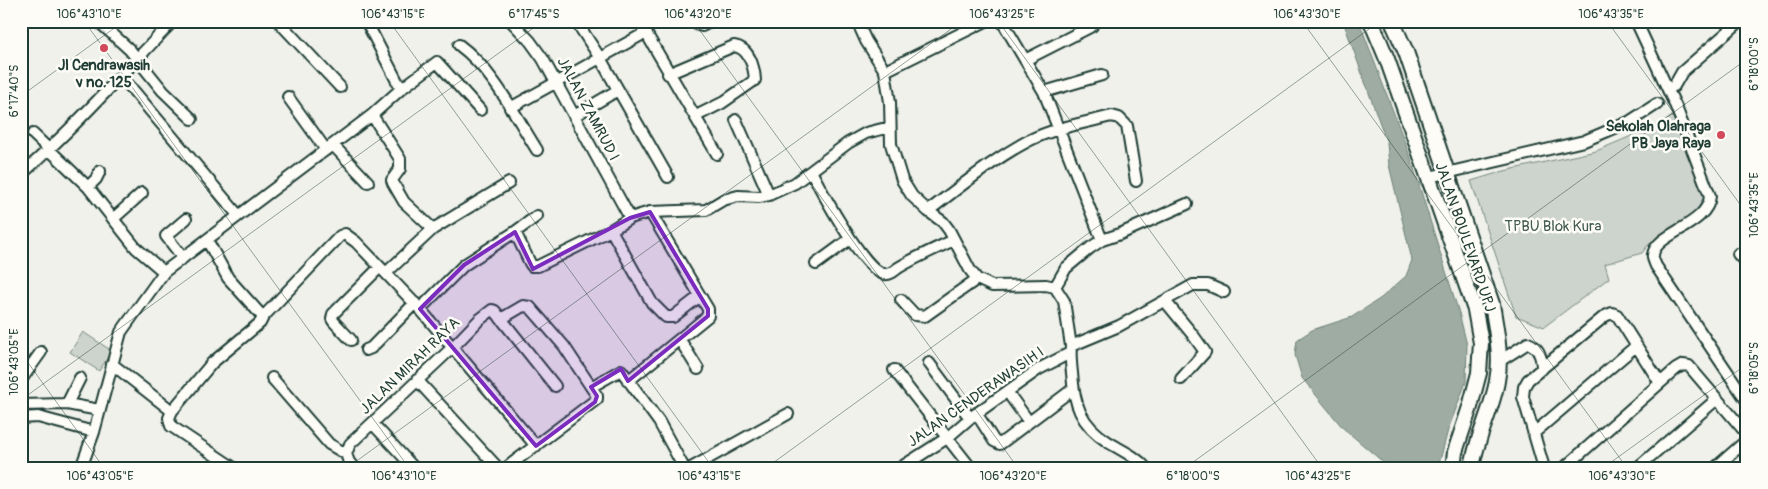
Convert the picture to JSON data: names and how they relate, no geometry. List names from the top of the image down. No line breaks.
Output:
{"streets":{"street":["JALAN ZAMRUD I","JALAN BOULEVARD UPJ","JALAN MIRAH RAYA","JALAN CENDERAWASIH I"]},"parks":["TPBU Blok Kura"],"places":["Jl Cendrawasih v no. 125","Sekolah Olahraga PB Jaya Raya"],"coordinates":["106°43'10\"E","106°43'15\"E","6°17'45\"S","106°43'20\"E","106°43'25\"E","106°43'30\"E","106°43'35\"E","6°18'00\"S","6°17'40\"S","106°43'05\"E","6°18'05\"S"]}
